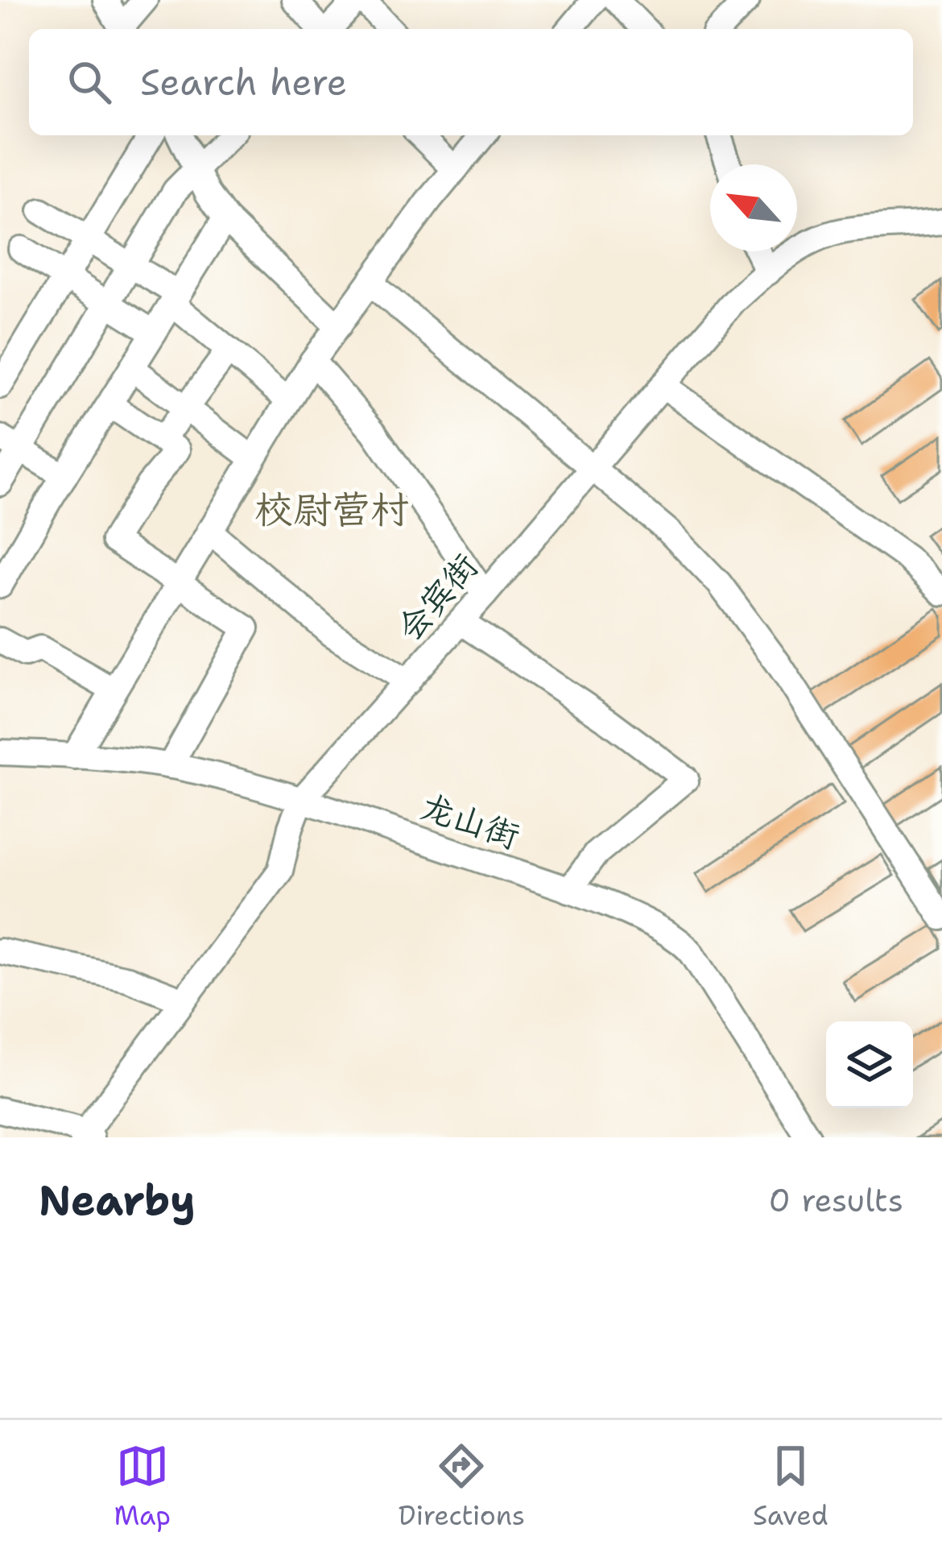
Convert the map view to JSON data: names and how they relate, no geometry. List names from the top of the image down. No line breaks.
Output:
{"streets":{"street":["会宾街","龙山街"]},"crossings":[["会宾街","龙山街"]],"districts":["校尉营村"],"north":"top left","page":{"search":"Search here","heading":["Nearby","0 results"],"nav":["Map","Directions","Saved"]}}
